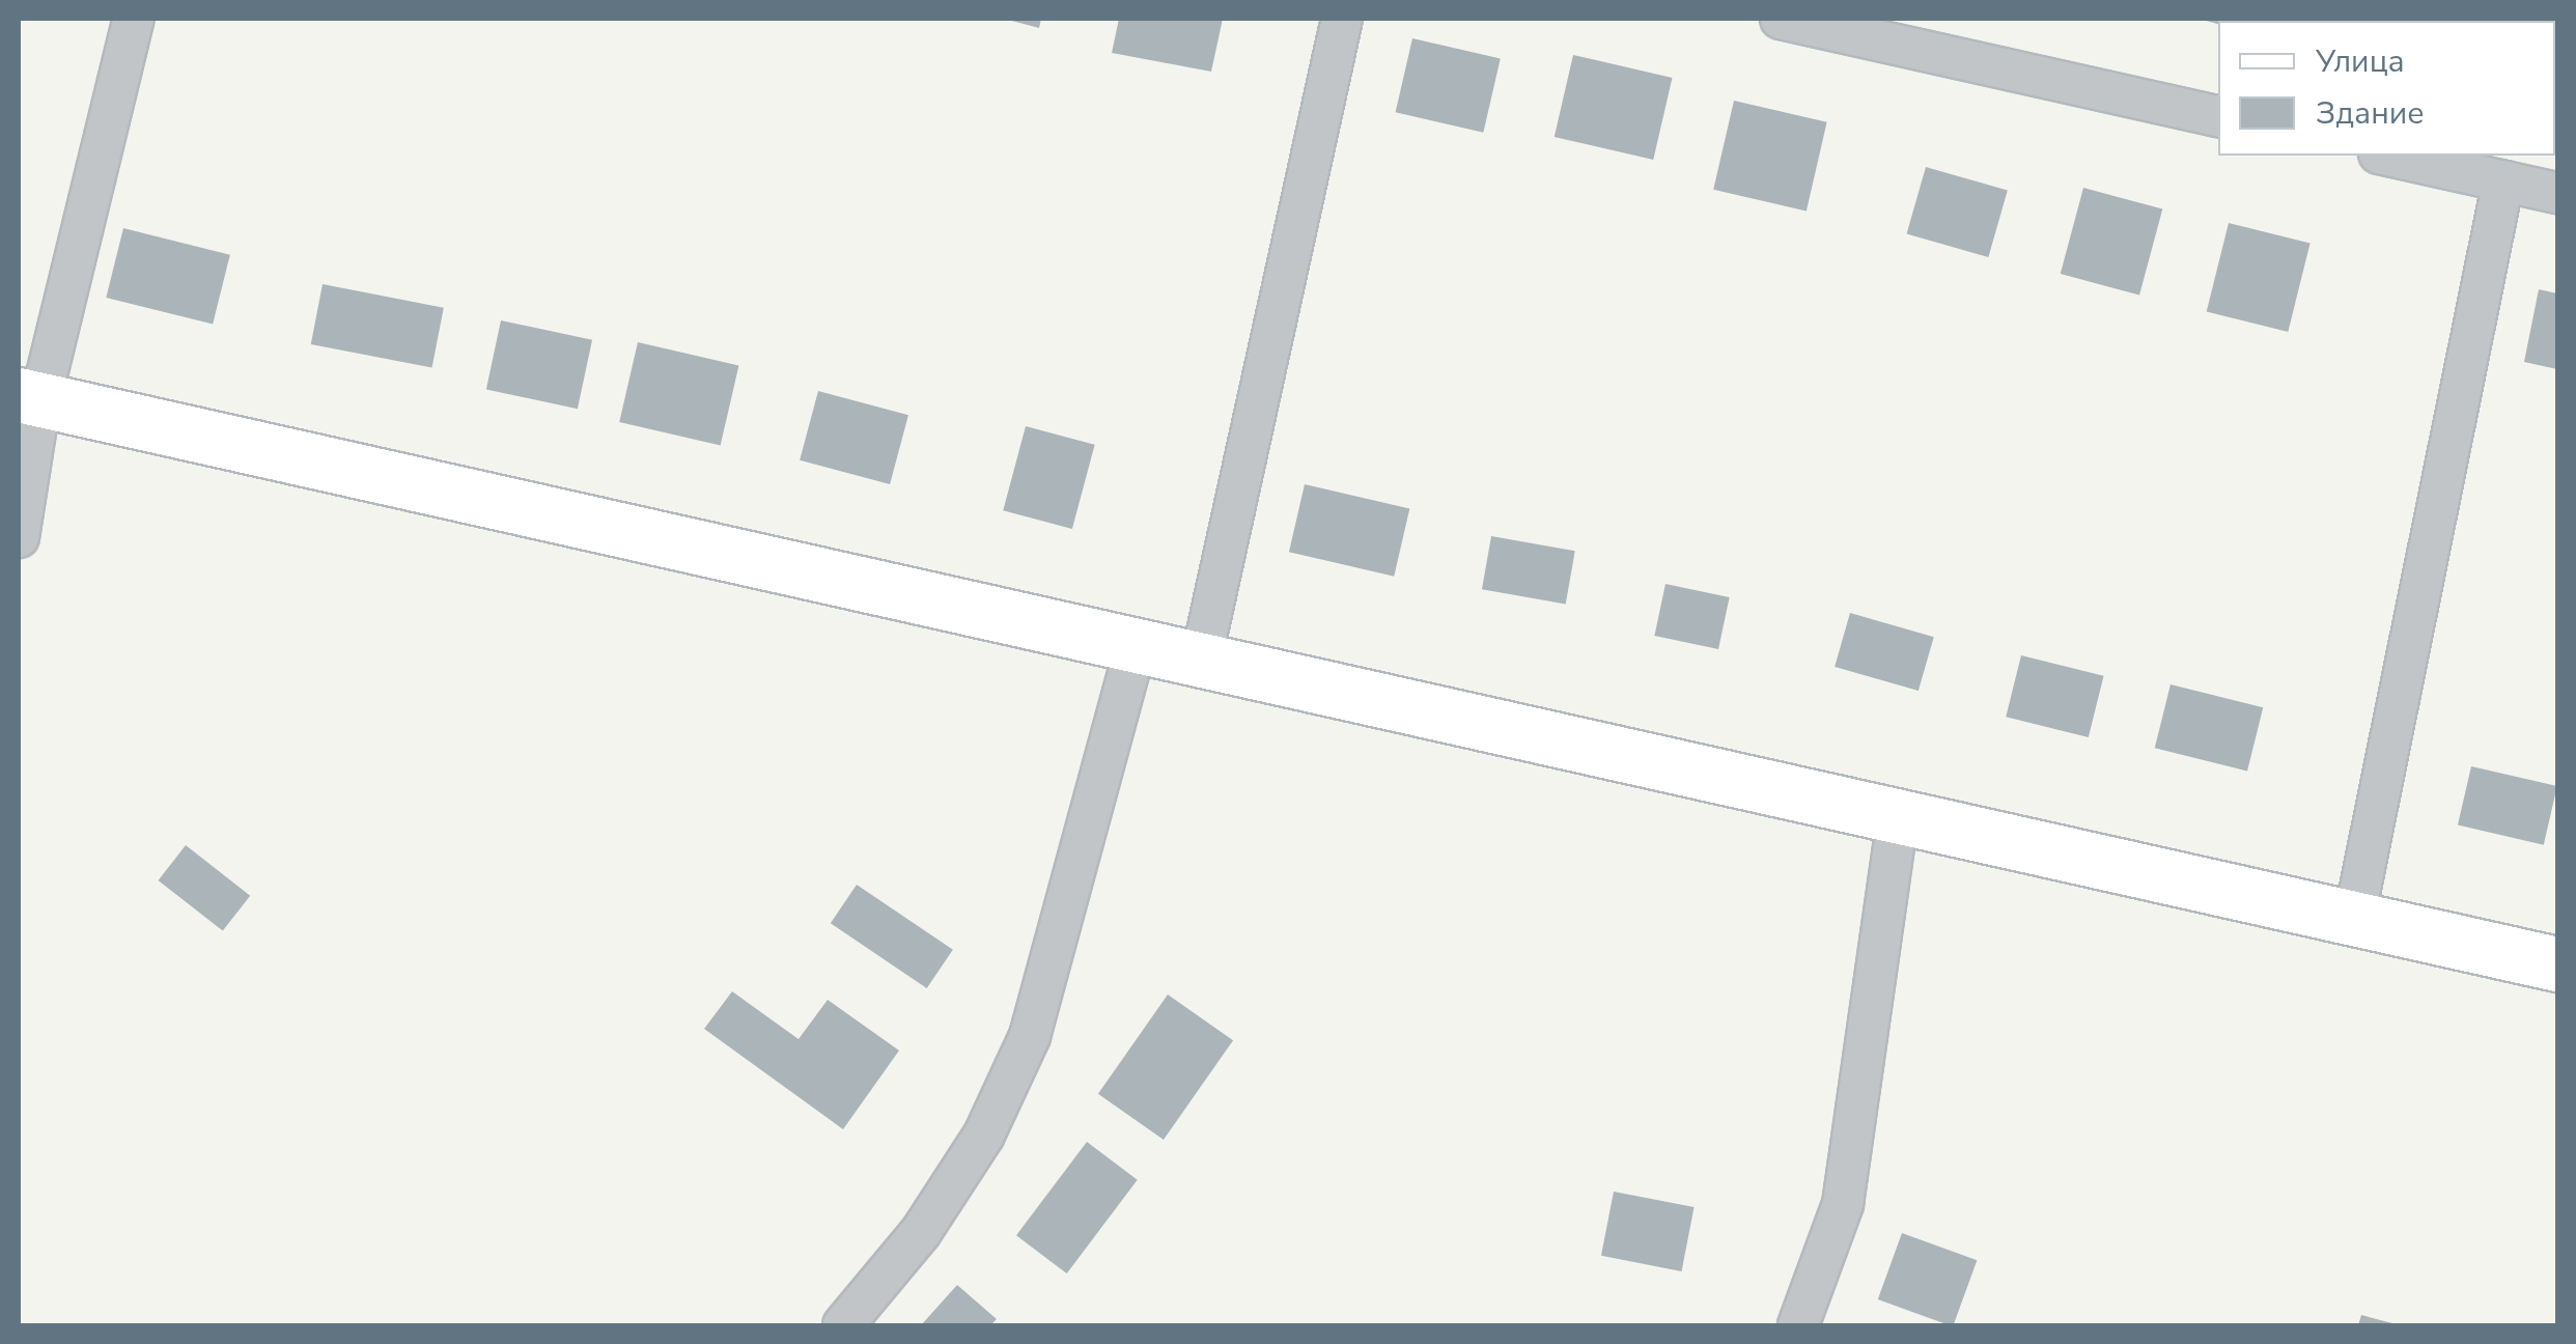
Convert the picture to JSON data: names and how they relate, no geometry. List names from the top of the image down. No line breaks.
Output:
{"legend":["Улица","Здание"]}
